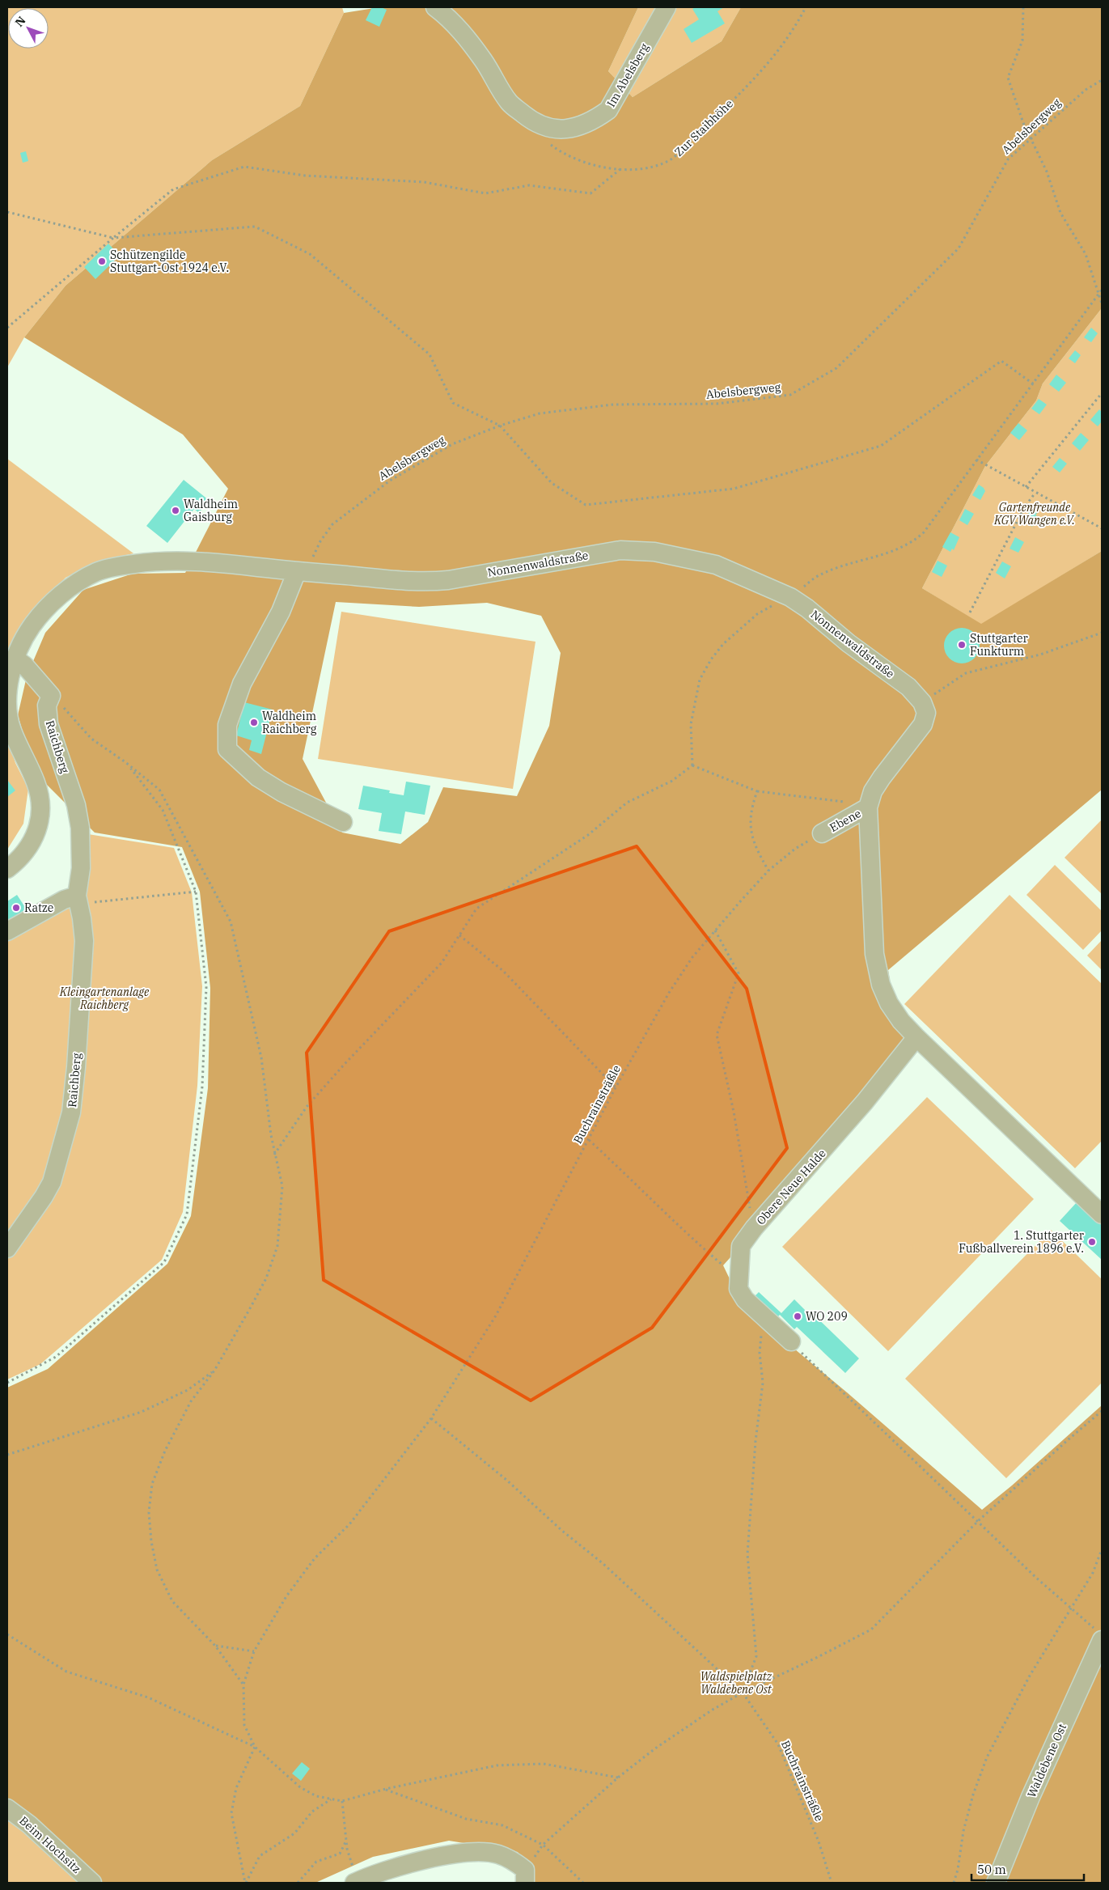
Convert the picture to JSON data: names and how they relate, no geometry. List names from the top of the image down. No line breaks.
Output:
{"streets":{"street":["Im Abelsberg","Nonnenwaldstraße","Raichberg","Ebene","Obere Neue Halde","Waldebene Ost","Beim Hochsitz"],"path":["Abelsbergweg","Zur Staibhöhe","Buchrainsträßle"]},"crossings":[["Abelsbergweg","Nonnenwaldstraße"],["Ebene","Buchrainsträßle"]],"parks":["Gartenfreunde KGV Wangen e.V.","Kleingartenanlage Raichberg","Waldspielplatz Waldebene Ost"],"places":["Schützengilde Stuttgart-Ost 1924 e.V.","Waldheim Gaisburg","Stuttgarter Funkturm","Waldheim Raichberg","Ratze","1. Stuttgarter Fußballverein 1896 e.V.","WO 209"],"scale_bar":"50 m","north":"top left"}
